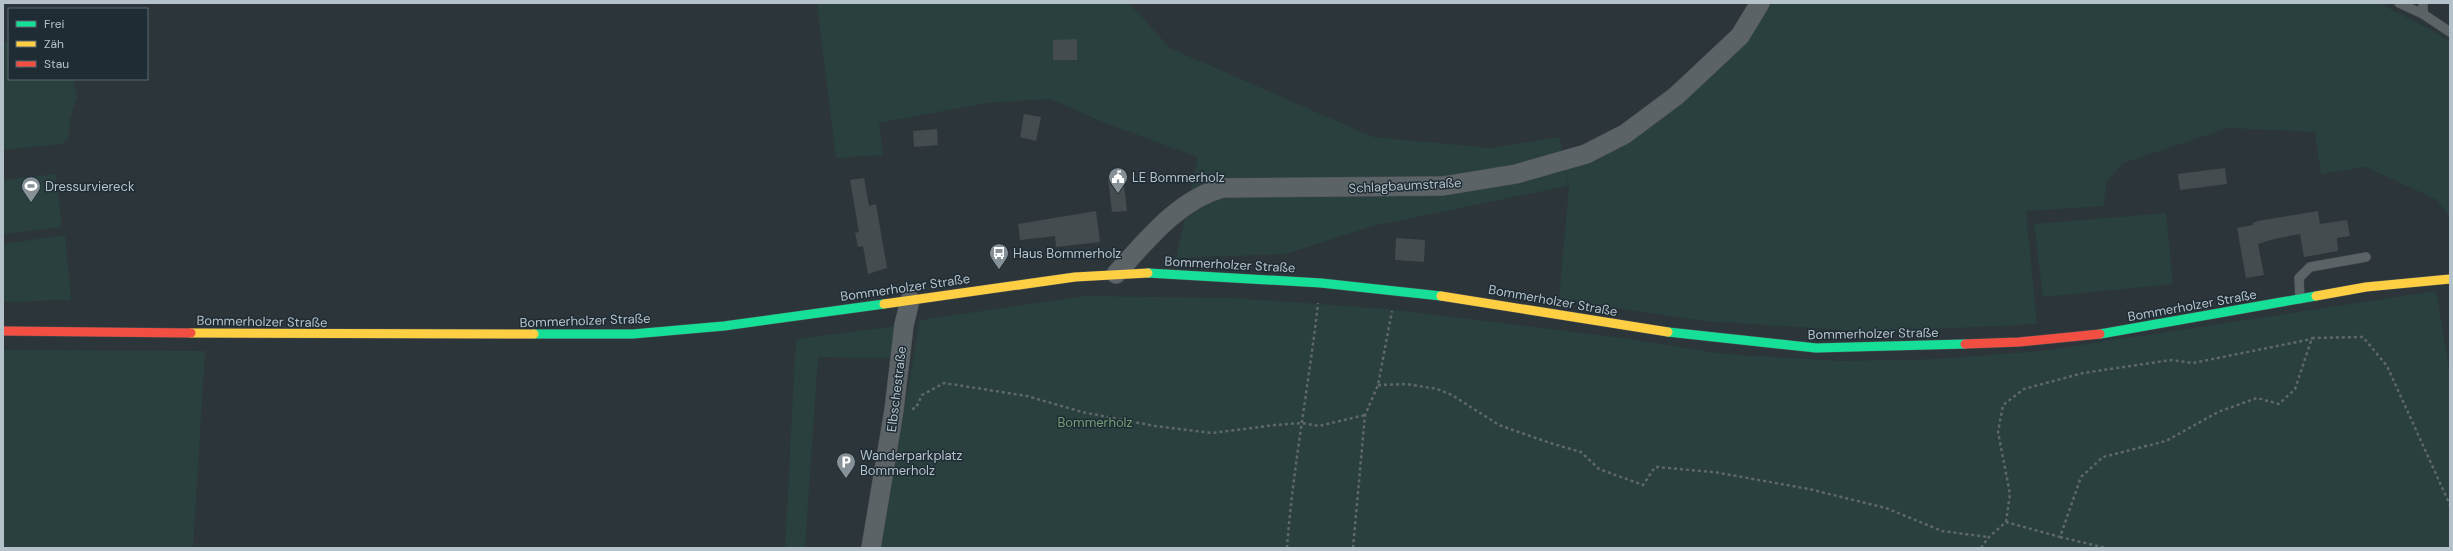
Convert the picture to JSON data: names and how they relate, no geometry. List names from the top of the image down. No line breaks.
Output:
{"streets":{"main road":["Bommerholzer Straße"],"street":["Schlagbaumstraße","Elbschestraße"]},"crossings":[["Schlagbaumstraße","Bommerholzer Straße"],["Bommerholzer Straße","Elbschestraße"]],"parks":["Bommerholz"],"places":{"public building":["LE Bommerholz"],"sports":["Dressurviereck"],"bus stop":["Haus Bommerholz"],"parking":["Wanderparkplatz Bommerholz"]},"legend":["Frei","Zäh","Stau"]}
